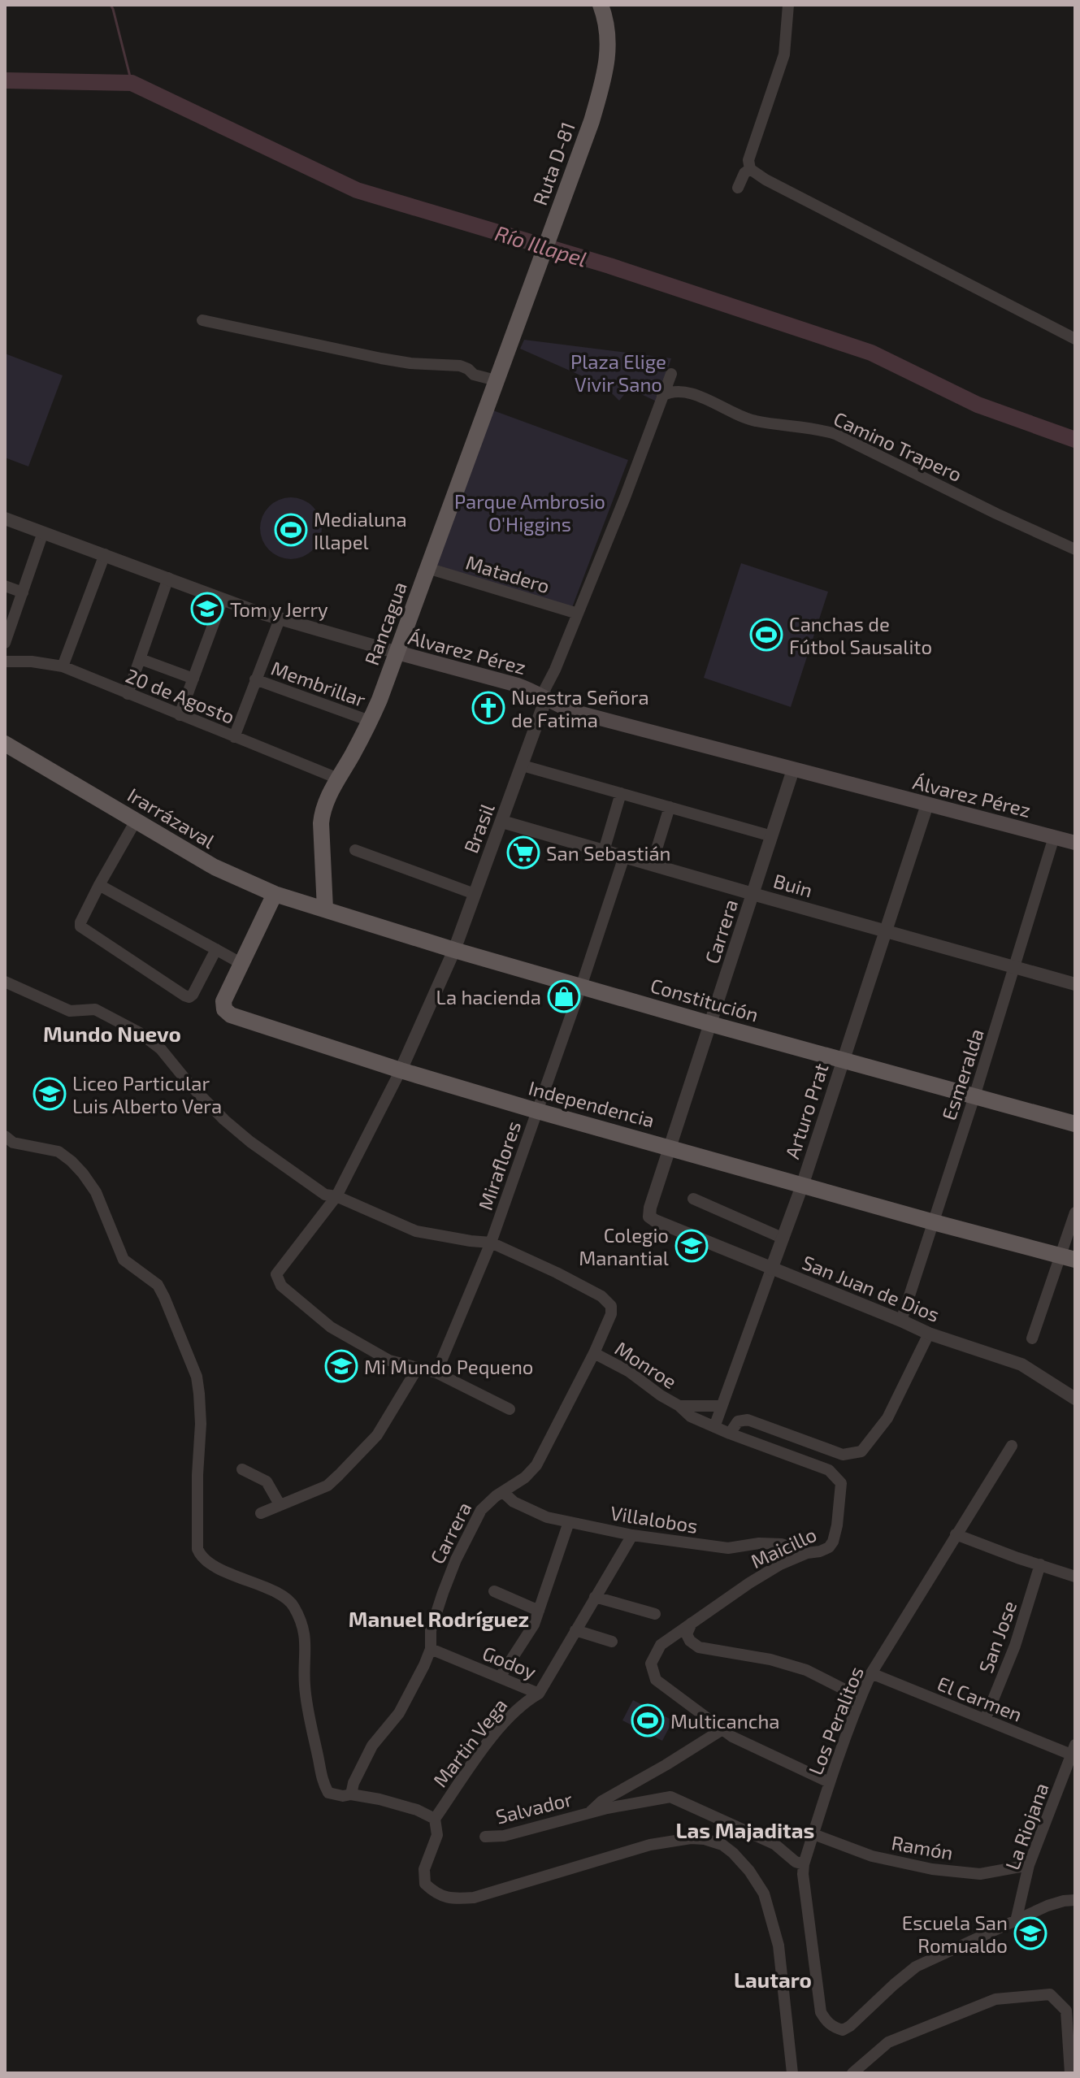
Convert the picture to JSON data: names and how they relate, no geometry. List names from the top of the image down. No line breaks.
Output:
{"streets":{"main road":["Ruta D-81","Rancagua","Álvarez Pérez","Irarrázaval","Constitución","Independencia"],"street":["Camino Trapero","Matadero","Membrillar","20 de Agosto","Brasil","Buin","Carrera","Esmeralda","Arturo Prat","Miraflores","San Juan de Dios","Monroe","Villalobos","Maicillo","San Jose","Godoy","El Carmen","Los Peralitos","Martin Vega","Salvador","La Riojana","Ramón"]},"crossings":[["Ruta D-81","Rancagua"],["Camino Trapero","Brasil"],["Matadero","Rancagua"],["Matadero","Brasil"],["Rancagua","Álvarez Pérez"],["Rancagua","Membrillar"],["Rancagua","20 de Agosto"],["Rancagua","Irarrázaval"],["Rancagua","Constitución"],["Álvarez Pérez","Brasil"],["Álvarez Pérez","Carrera"],["Álvarez Pérez","Esmeralda"],["Álvarez Pérez","Arturo Prat"],["Irarrázaval","Constitución"],["Irarrázaval","Independencia"],["Brasil","Buin"],["Brasil","Constitución"],["Brasil","Independencia"],["Buin","Carrera"],["Buin","Esmeralda"],["Buin","Arturo Prat"],["Buin","Miraflores"],["Carrera","Constitución"],["Carrera","Independencia"],["Carrera","Miraflores"],["Carrera","San Juan de Dios"],["Carrera","Monroe"],["Carrera","Villalobos"],["Carrera","Godoy"],["Constitución","Esmeralda"],["Constitución","Arturo Prat"],["Constitución","Miraflores"],["Esmeralda","Independencia"],["Esmeralda","San Juan de Dios"],["Independencia","Arturo Prat"],["Independencia","Miraflores"],["Arturo Prat","San Juan de Dios"],["Arturo Prat","Monroe"],["Monroe","Maicillo"],["Villalobos","Maicillo"],["Villalobos","Martin Vega"],["Maicillo","Los Peralitos"],["Maicillo","Salvador"],["San Jose","El Carmen"],["Godoy","Martin Vega"],["El Carmen","Los Peralitos"],["El Carmen","La Riojana"],["Los Peralitos","Salvador"],["Los Peralitos","La Riojana"],["Los Peralitos","Ramón"],["La Riojana","Ramón"]],"districts":["Mundo Nuevo","Manuel Rodríguez","Las Majaditas","Lautaro"],"water":["Río Illapel"],"parks":["Plaza Elige Vivir Sano","Parque Ambrosio O'Higgins"],"places":{"sports":["Medialuna Illapel","Canchas de Fútbol Sausalito","Multicancha"],"school or university":["Tom y Jerry","Liceo Particular Luis Alberto Vera","Colegio Manantial","Mi Mundo Pequeno","Escuela San Romualdo"],"church":["Nuestra Señora de Fatima"],"supermarket":["San Sebastián"],"shop":["La hacienda"]}}
